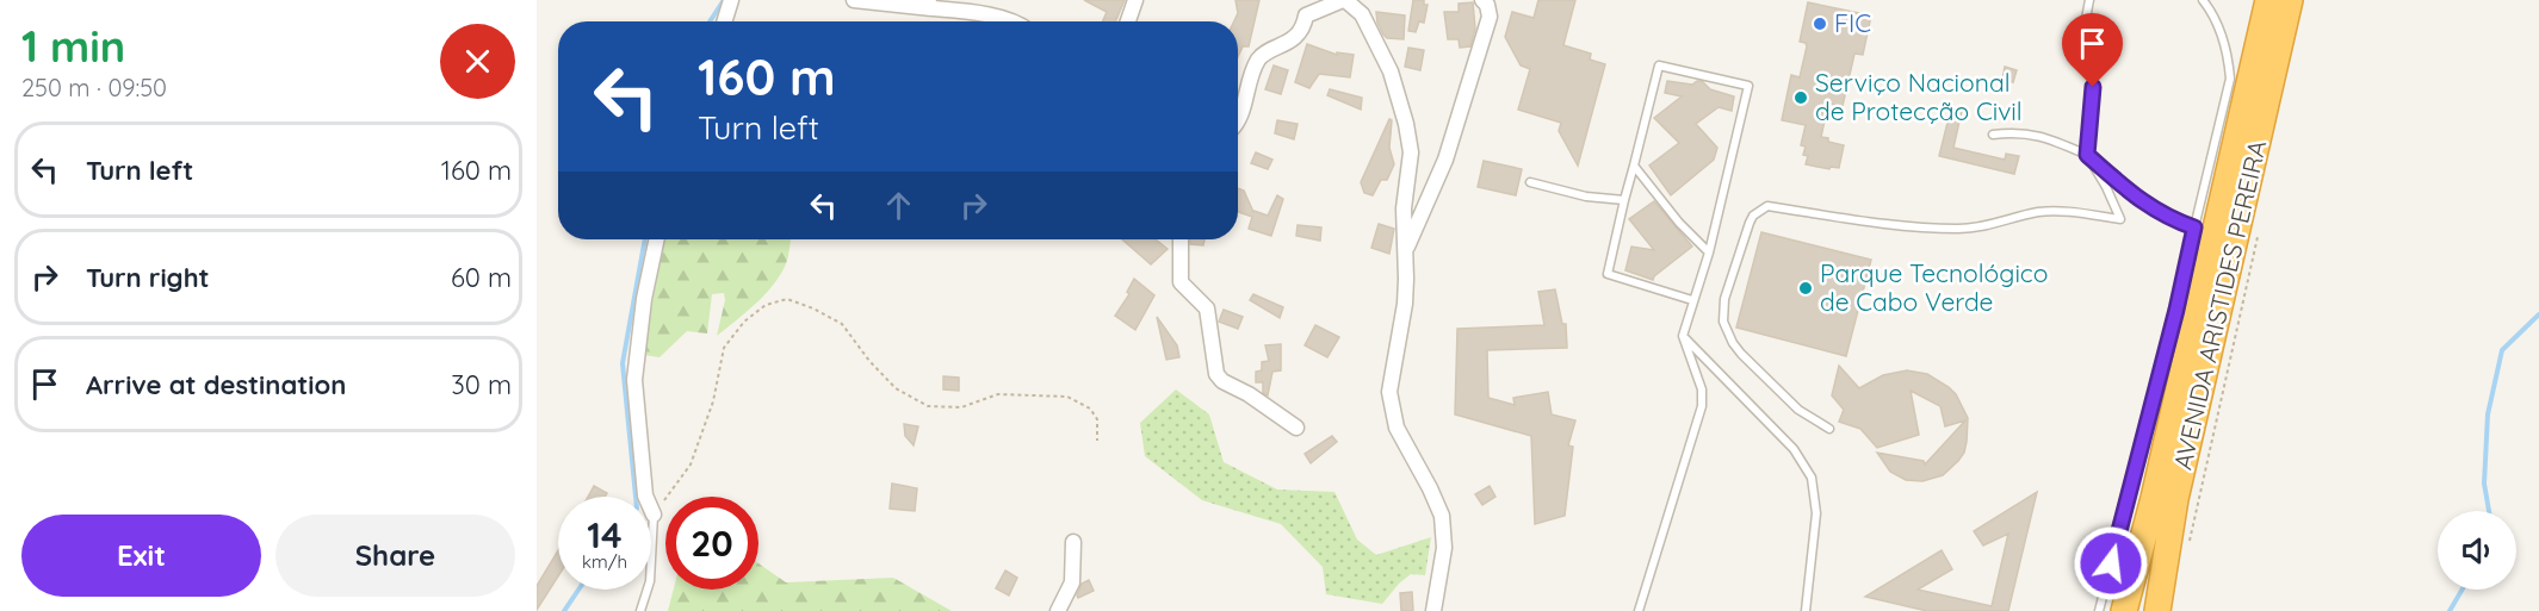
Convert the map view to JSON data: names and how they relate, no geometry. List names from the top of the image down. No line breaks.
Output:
{"streets":{"highway":["AVENIDA ARISTIDES PEREIRA"]},"places":["FIC","Serviço Nacional de Protecção Civil","Parque Tecnológico de Cabo Verde"],"page":{"heading":["1 min","250 m · 09:50"],"turn":["160 m","Turn left"],"list":[{"name":"Turn left","value":"160 m"},{"name":"Turn right","value":"60 m"},{"name":"Arrive at destination","value":"30 m"}],"speed":"14 km/h","limit":"20","buttons":["Exit","Share"]}}
